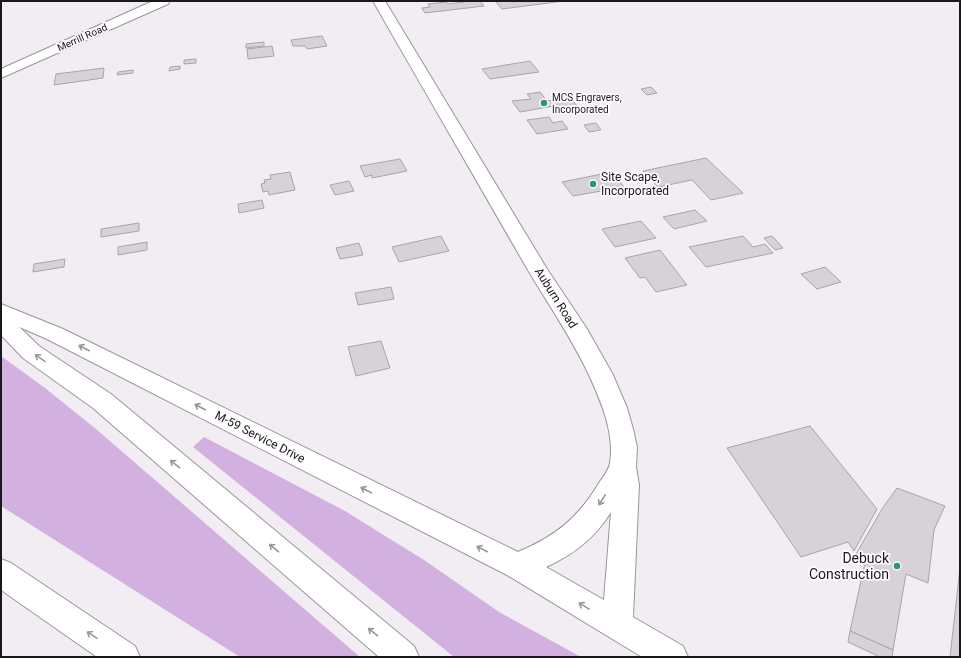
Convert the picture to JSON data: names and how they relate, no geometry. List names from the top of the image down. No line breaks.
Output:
{"streets":{"main road":["Merrill Road","Auburn Road","M-59 Service Drive"]},"places":["MCS Engravers, Incorporated","Site Scape, Incorporated","Debuck Construction"]}
